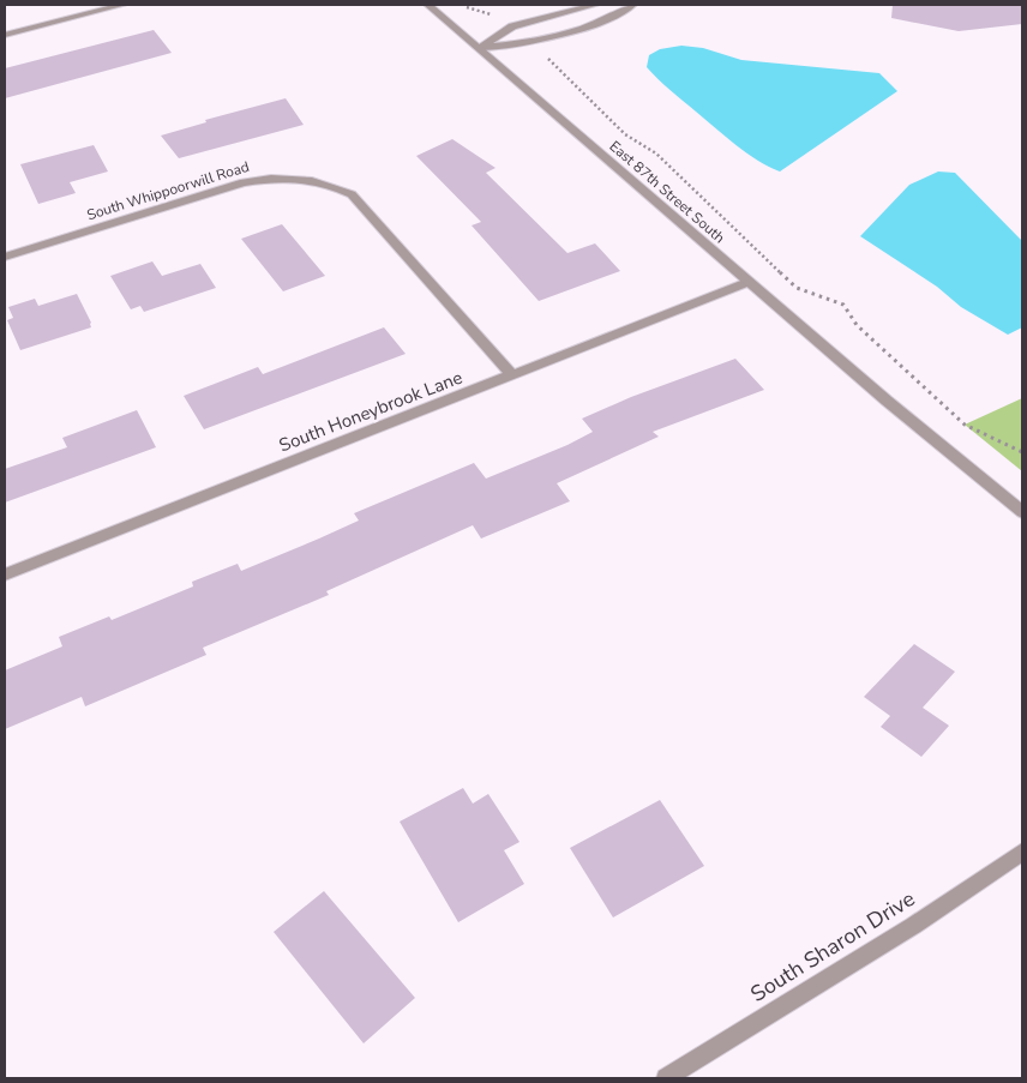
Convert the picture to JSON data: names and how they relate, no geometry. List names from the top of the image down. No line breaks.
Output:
{"streets":{"street":["South Whippoorwill Road","East 87th Street South","South Honeybrook Lane","South Sharon Drive"]},"crossings":[["South Whippoorwill Road","South Honeybrook Lane"],["East 87th Street South","South Honeybrook Lane"]]}
